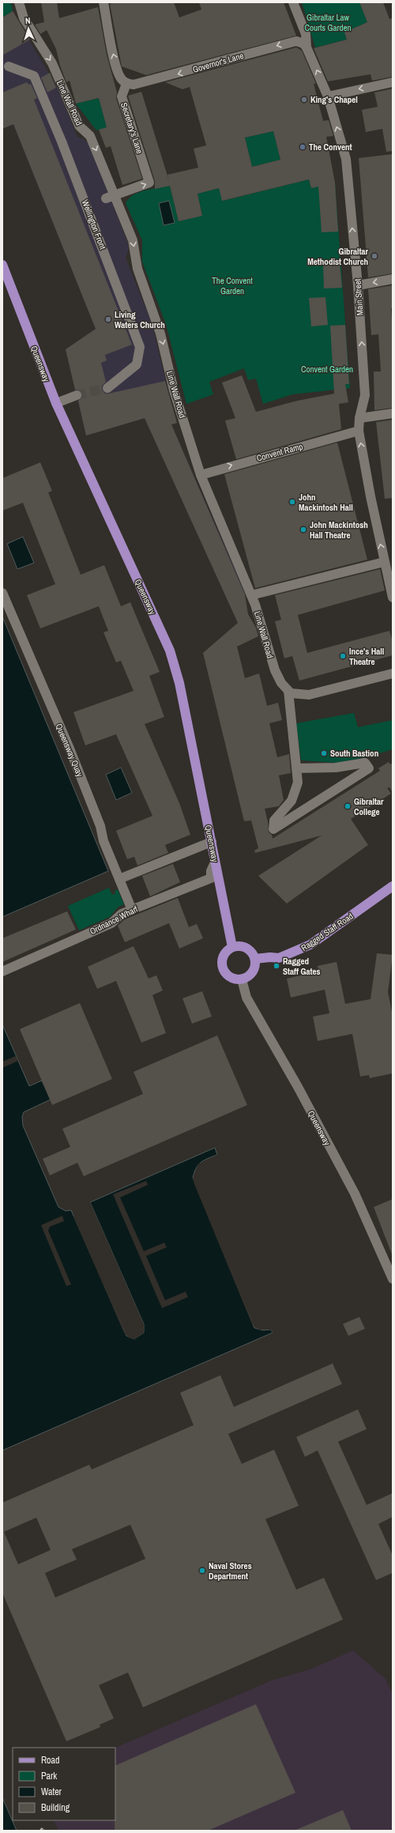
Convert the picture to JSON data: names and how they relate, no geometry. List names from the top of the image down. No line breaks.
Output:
{"streets":{"main road":["Queensway","Ragged Staff Road"],"street":["Governor's Lane","Line Wall Road","Secretary's Lane","Wellington Front","Main Street","Convent Ramp","Queensway Quay","Ordnance Wharf"]},"crossings":[["Governor's Lane","Secretary's Lane"],["Governor's Lane","Main Street"],["Line Wall Road","Secretary's Lane"],["Line Wall Road","Convent Ramp"],["Main Street","Convent Ramp"],["Queensway","Ordnance Wharf"],["Queensway","Ragged Staff Road"],["Queensway Quay","Ordnance Wharf"]],"one_way":["Governor's Lane","Line Wall Road","Main Street","Convent Ramp"],"parks":["Gibraltar Law Courts Garden","The Convent Garden","Convent Garden"],"places":["King's Chapel","The Convent","Gibraltar Methodist Church","Living Waters Church","John Mackintosh Hall","John Mackintosh Hall Theatre","Ince's Hall Theatre","South Bastion","Gibraltar College","Ragged Staff Gates","Naval Stores Department"],"legend":["Road","Park","Water","Building"],"north":"top"}
